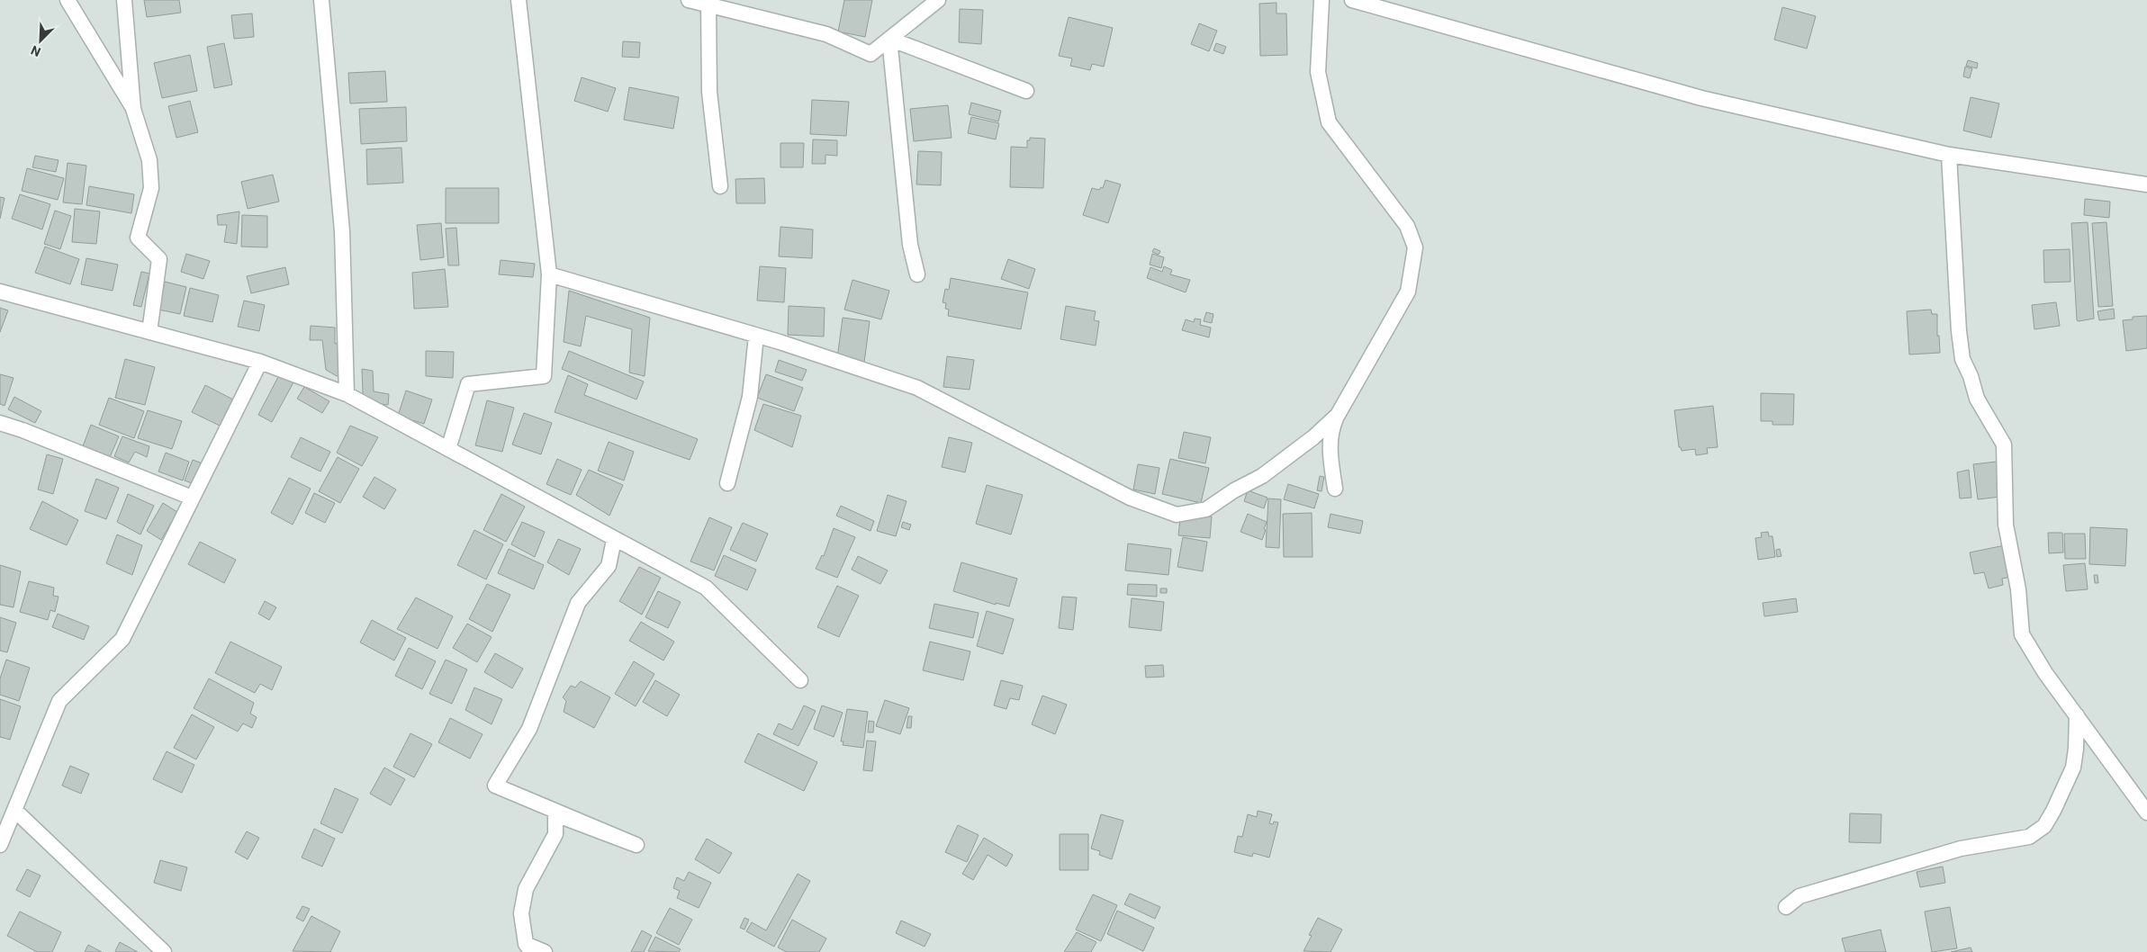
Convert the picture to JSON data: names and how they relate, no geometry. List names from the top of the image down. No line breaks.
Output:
{"north":"bottom left"}
